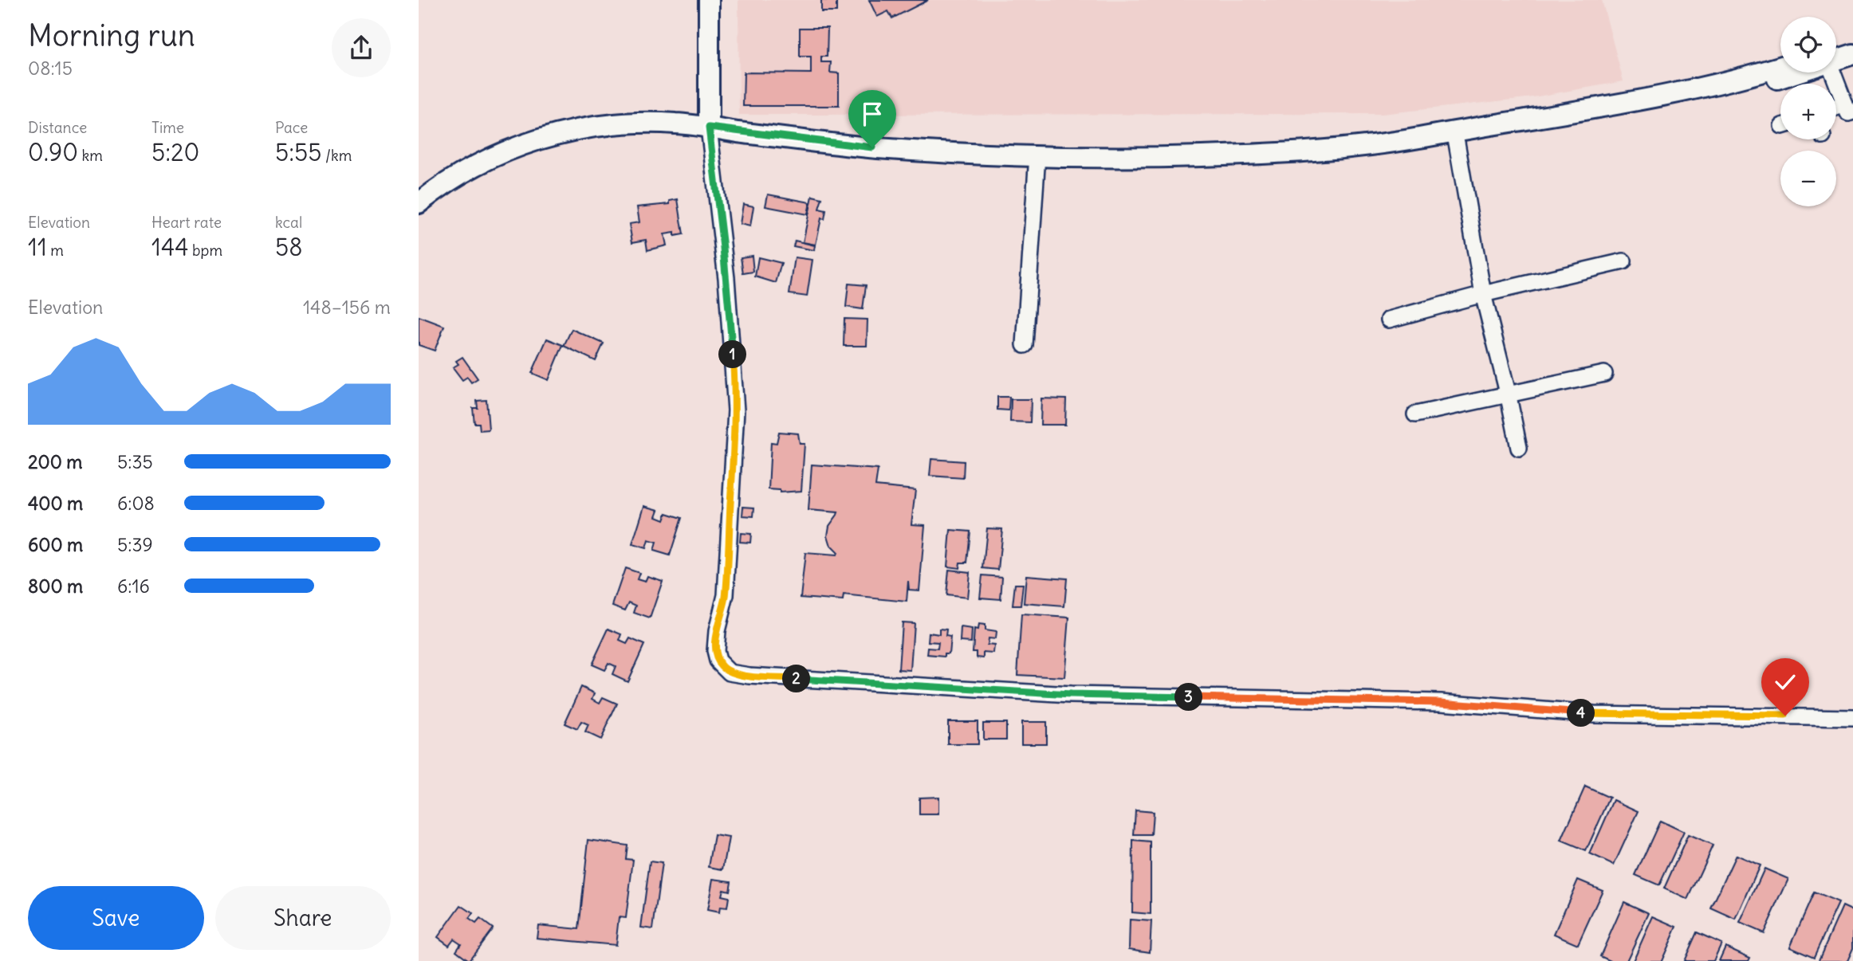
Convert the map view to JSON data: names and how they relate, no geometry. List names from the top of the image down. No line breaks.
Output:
{"page":{"heading":["Morning run","08:15"],"map_buttons":["+","−"],"stats":[["Distance","0.90 km"],["Time","5:20"],["Pace","5:55 /km"],["Elevation","11 m"],["Heart rate","144 bpm"],["kcal","58"]],"chart":["Elevation","148–156 m"],"pins":["1","2","3","4"],"list":[{"name":"200 m","note":"5:35"},{"name":"400 m","note":"6:08"},{"name":"600 m","note":"5:39"},{"name":"800 m","note":"6:16"}],"buttons":["Save","Share"]}}
